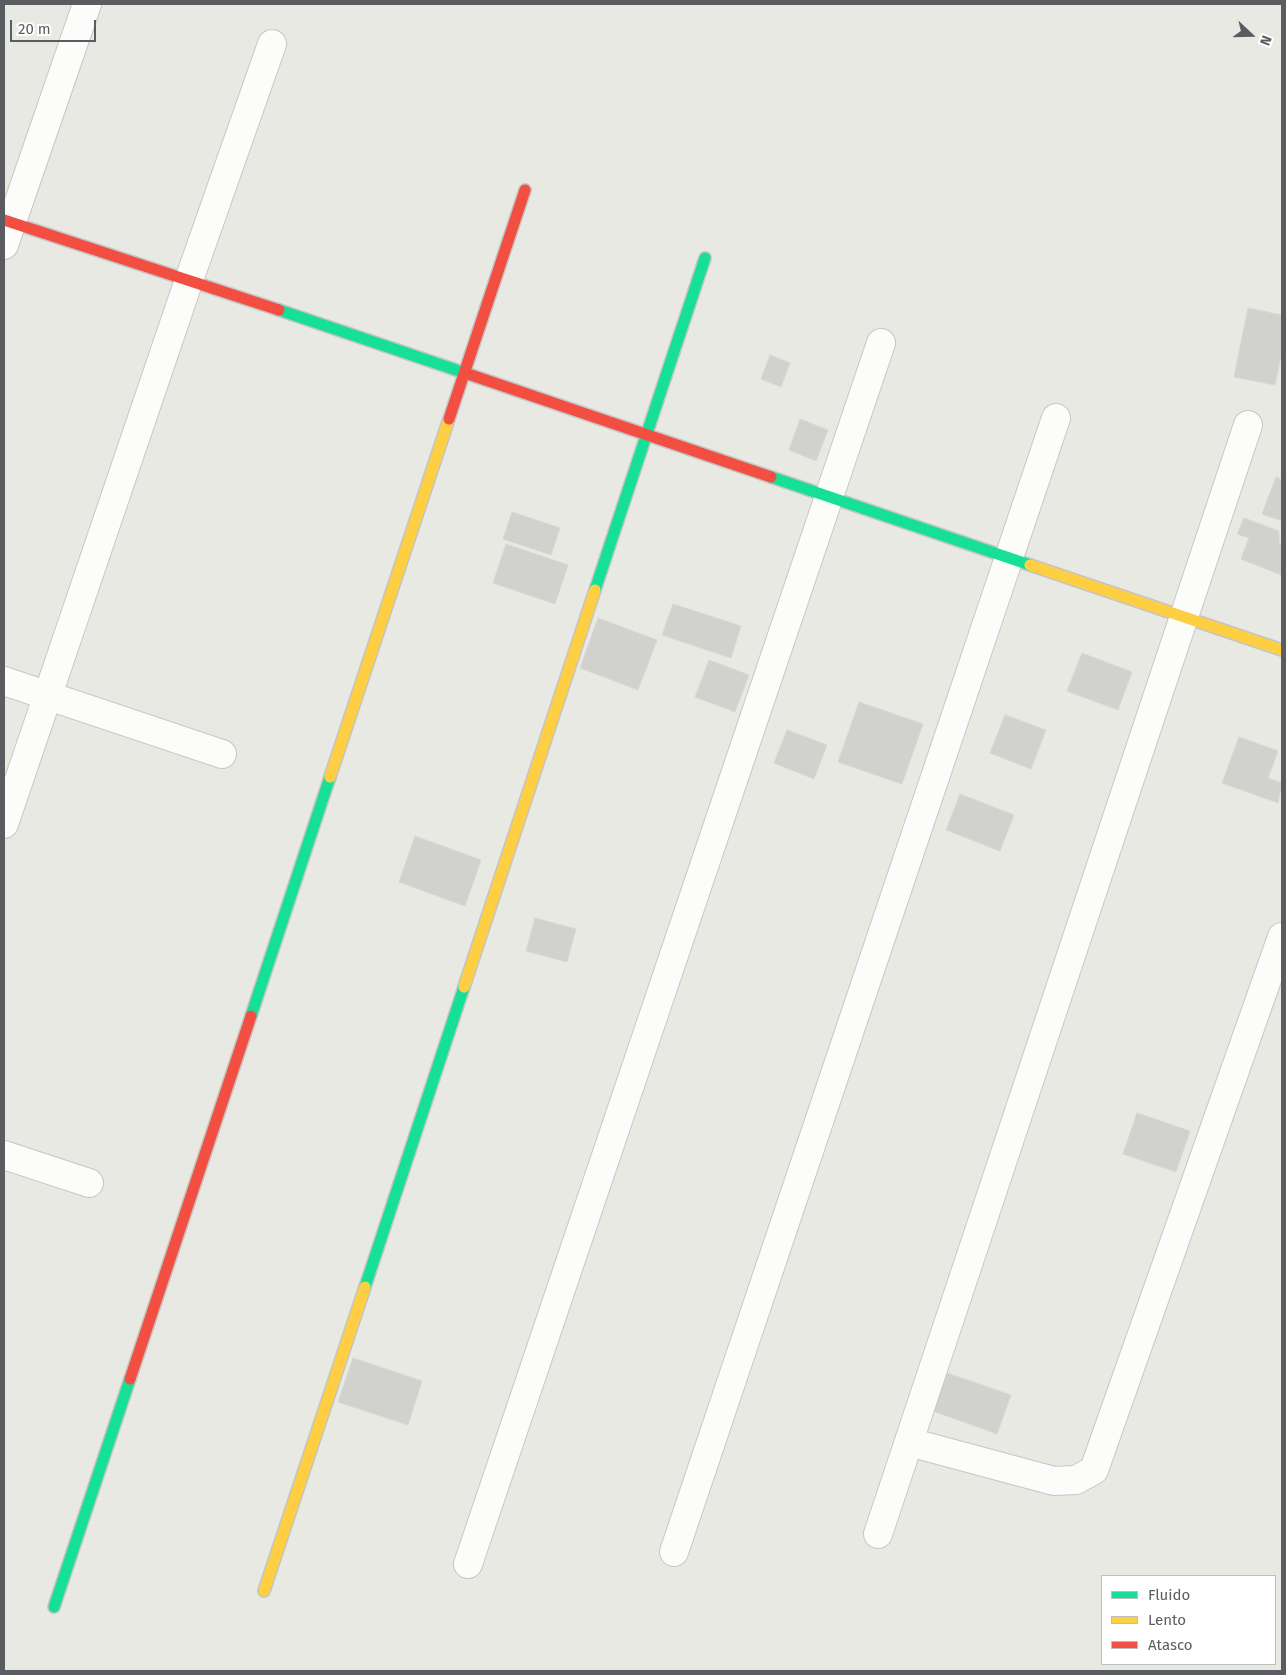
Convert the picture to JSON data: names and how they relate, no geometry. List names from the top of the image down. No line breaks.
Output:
{"legend":["Fluido","Lento","Atasco"],"scale_bar":"20 m","north":"right"}
